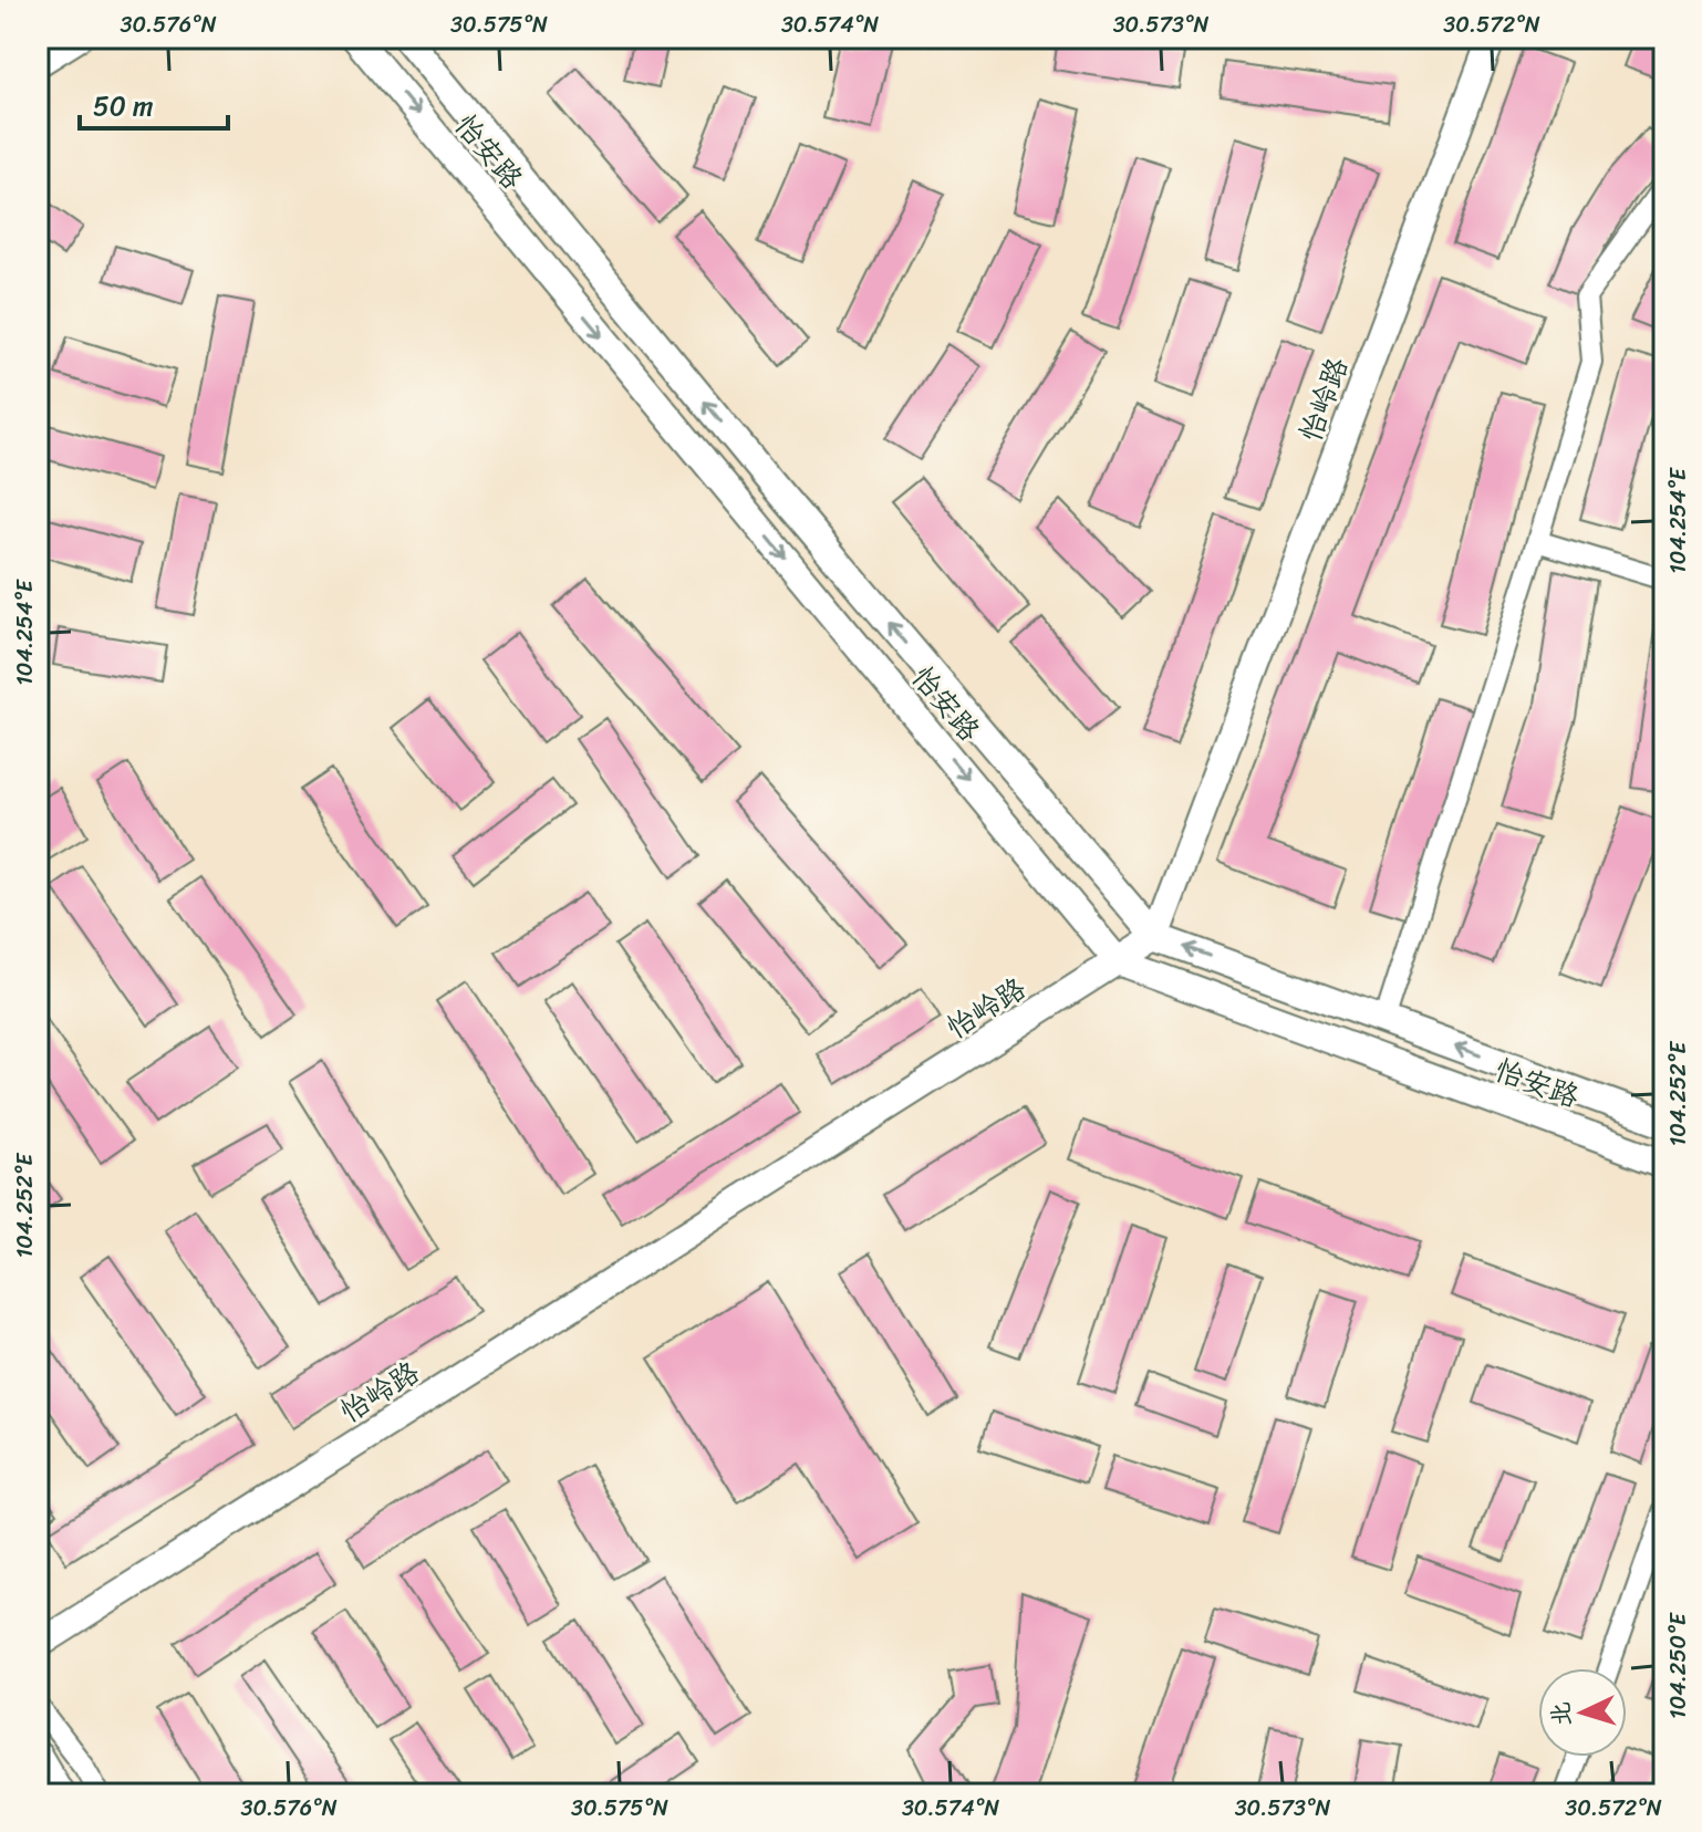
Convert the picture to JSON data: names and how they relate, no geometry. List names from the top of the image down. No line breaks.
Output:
{"streets":{"street":["怡安路","怡岭路"]},"crossings":[["怡安路","怡岭路"]],"scale_bar":"50 m","north":"left","coordinates":["30.576°N","30.575°N","30.574°N","30.573°N","30.572°N","104.254°E","104.252°E","104.250°E"]}
